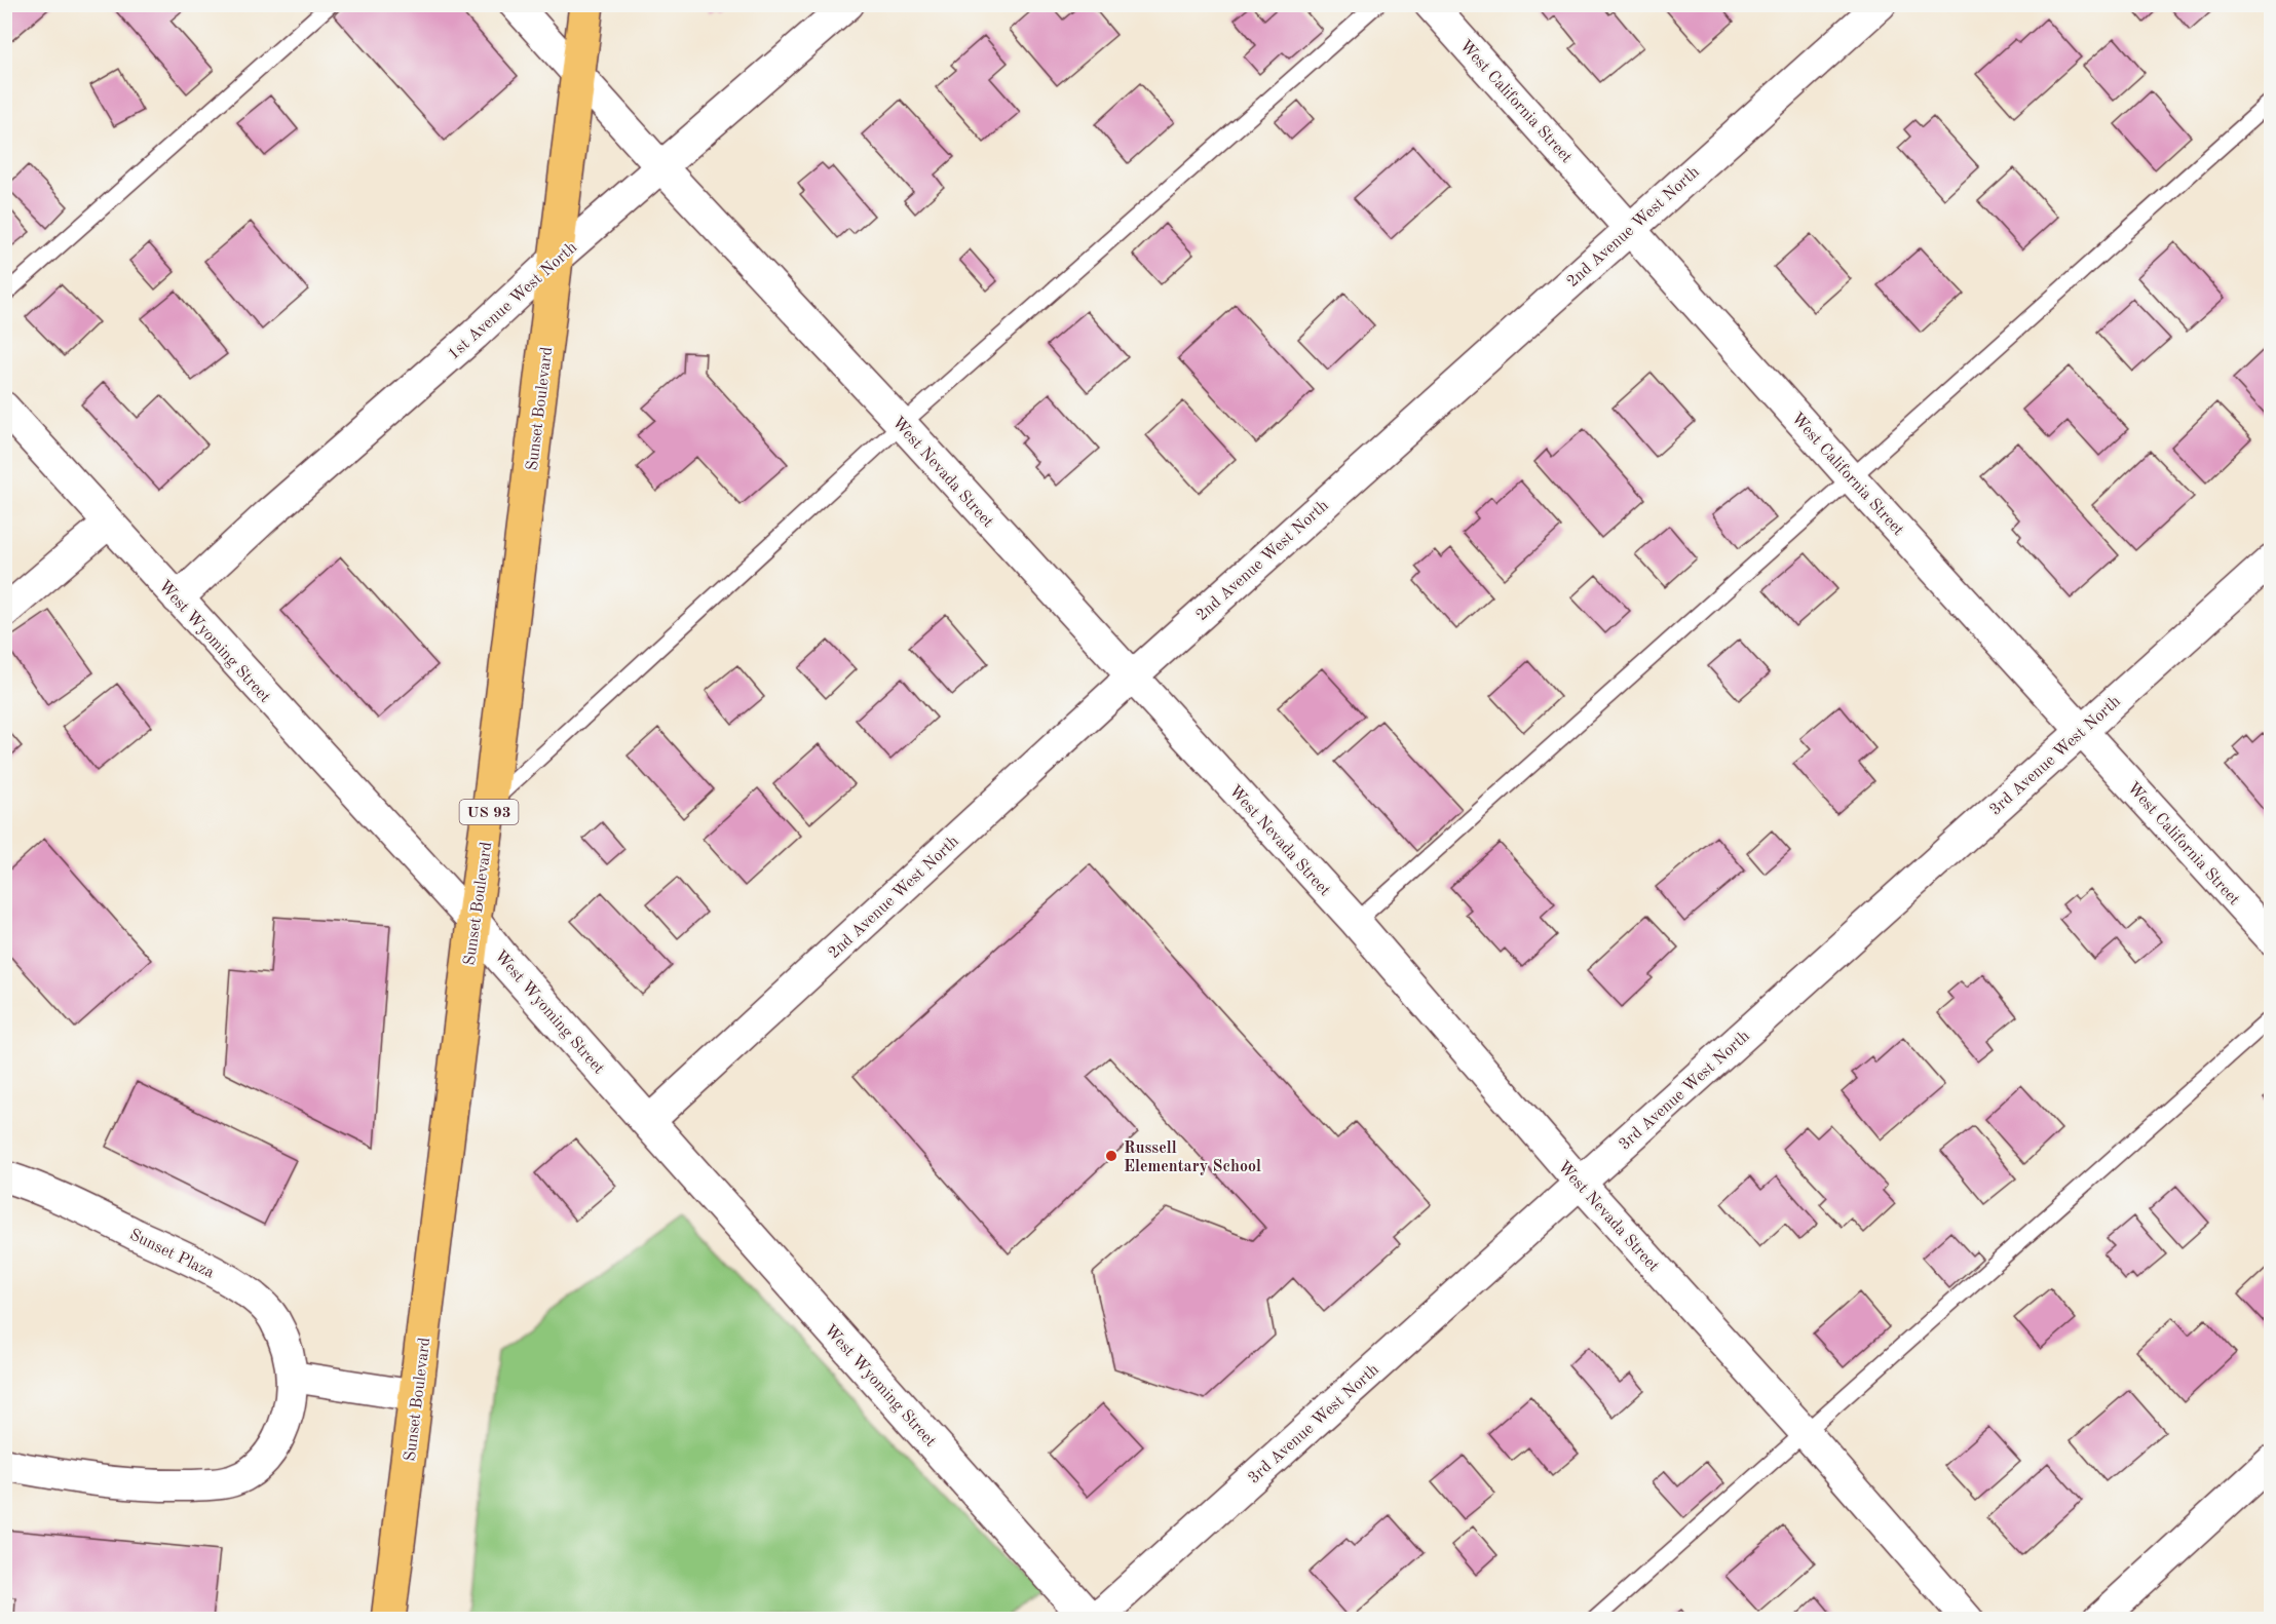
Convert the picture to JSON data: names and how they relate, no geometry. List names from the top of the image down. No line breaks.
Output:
{"streets":{"main road":["Sunset Boulevard","US 93"],"street":["West California Street","2nd Avenue West North","1st Avenue West North","West Nevada Street","West Wyoming Street","3rd Avenue West North","Sunset Plaza"]},"crossings":[["West California Street","2nd Avenue West North"],["West California Street","3rd Avenue West North"],["2nd Avenue West North","West Nevada Street"],["2nd Avenue West North","West Wyoming Street"],["1st Avenue West North","Sunset Boulevard"],["1st Avenue West North","West Nevada Street"],["1st Avenue West North","West Wyoming Street"],["Sunset Boulevard","West Nevada Street"],["Sunset Boulevard","West Wyoming Street"],["West Nevada Street","3rd Avenue West North"]],"places":["Russell Elementary School"]}
